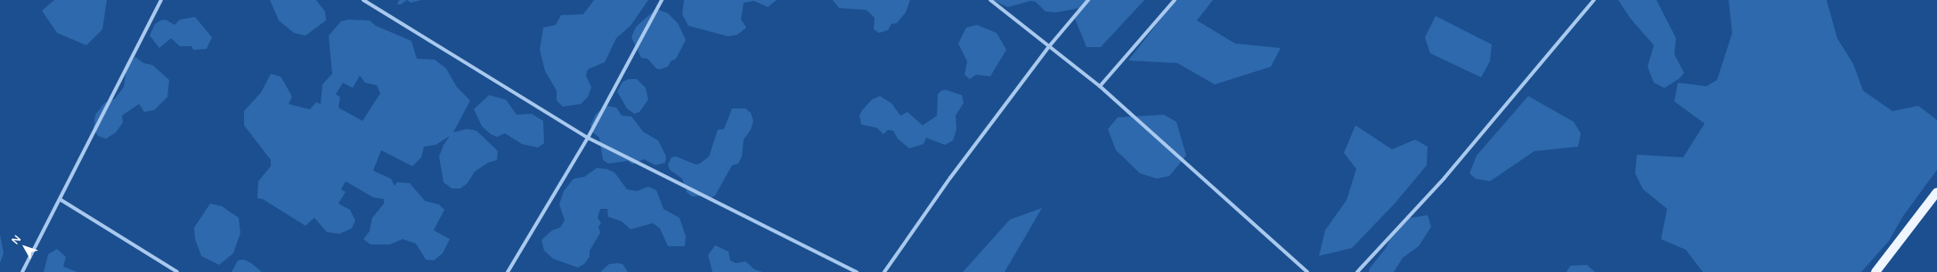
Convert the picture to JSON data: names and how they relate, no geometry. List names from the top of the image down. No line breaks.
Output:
{"north":"top left"}
